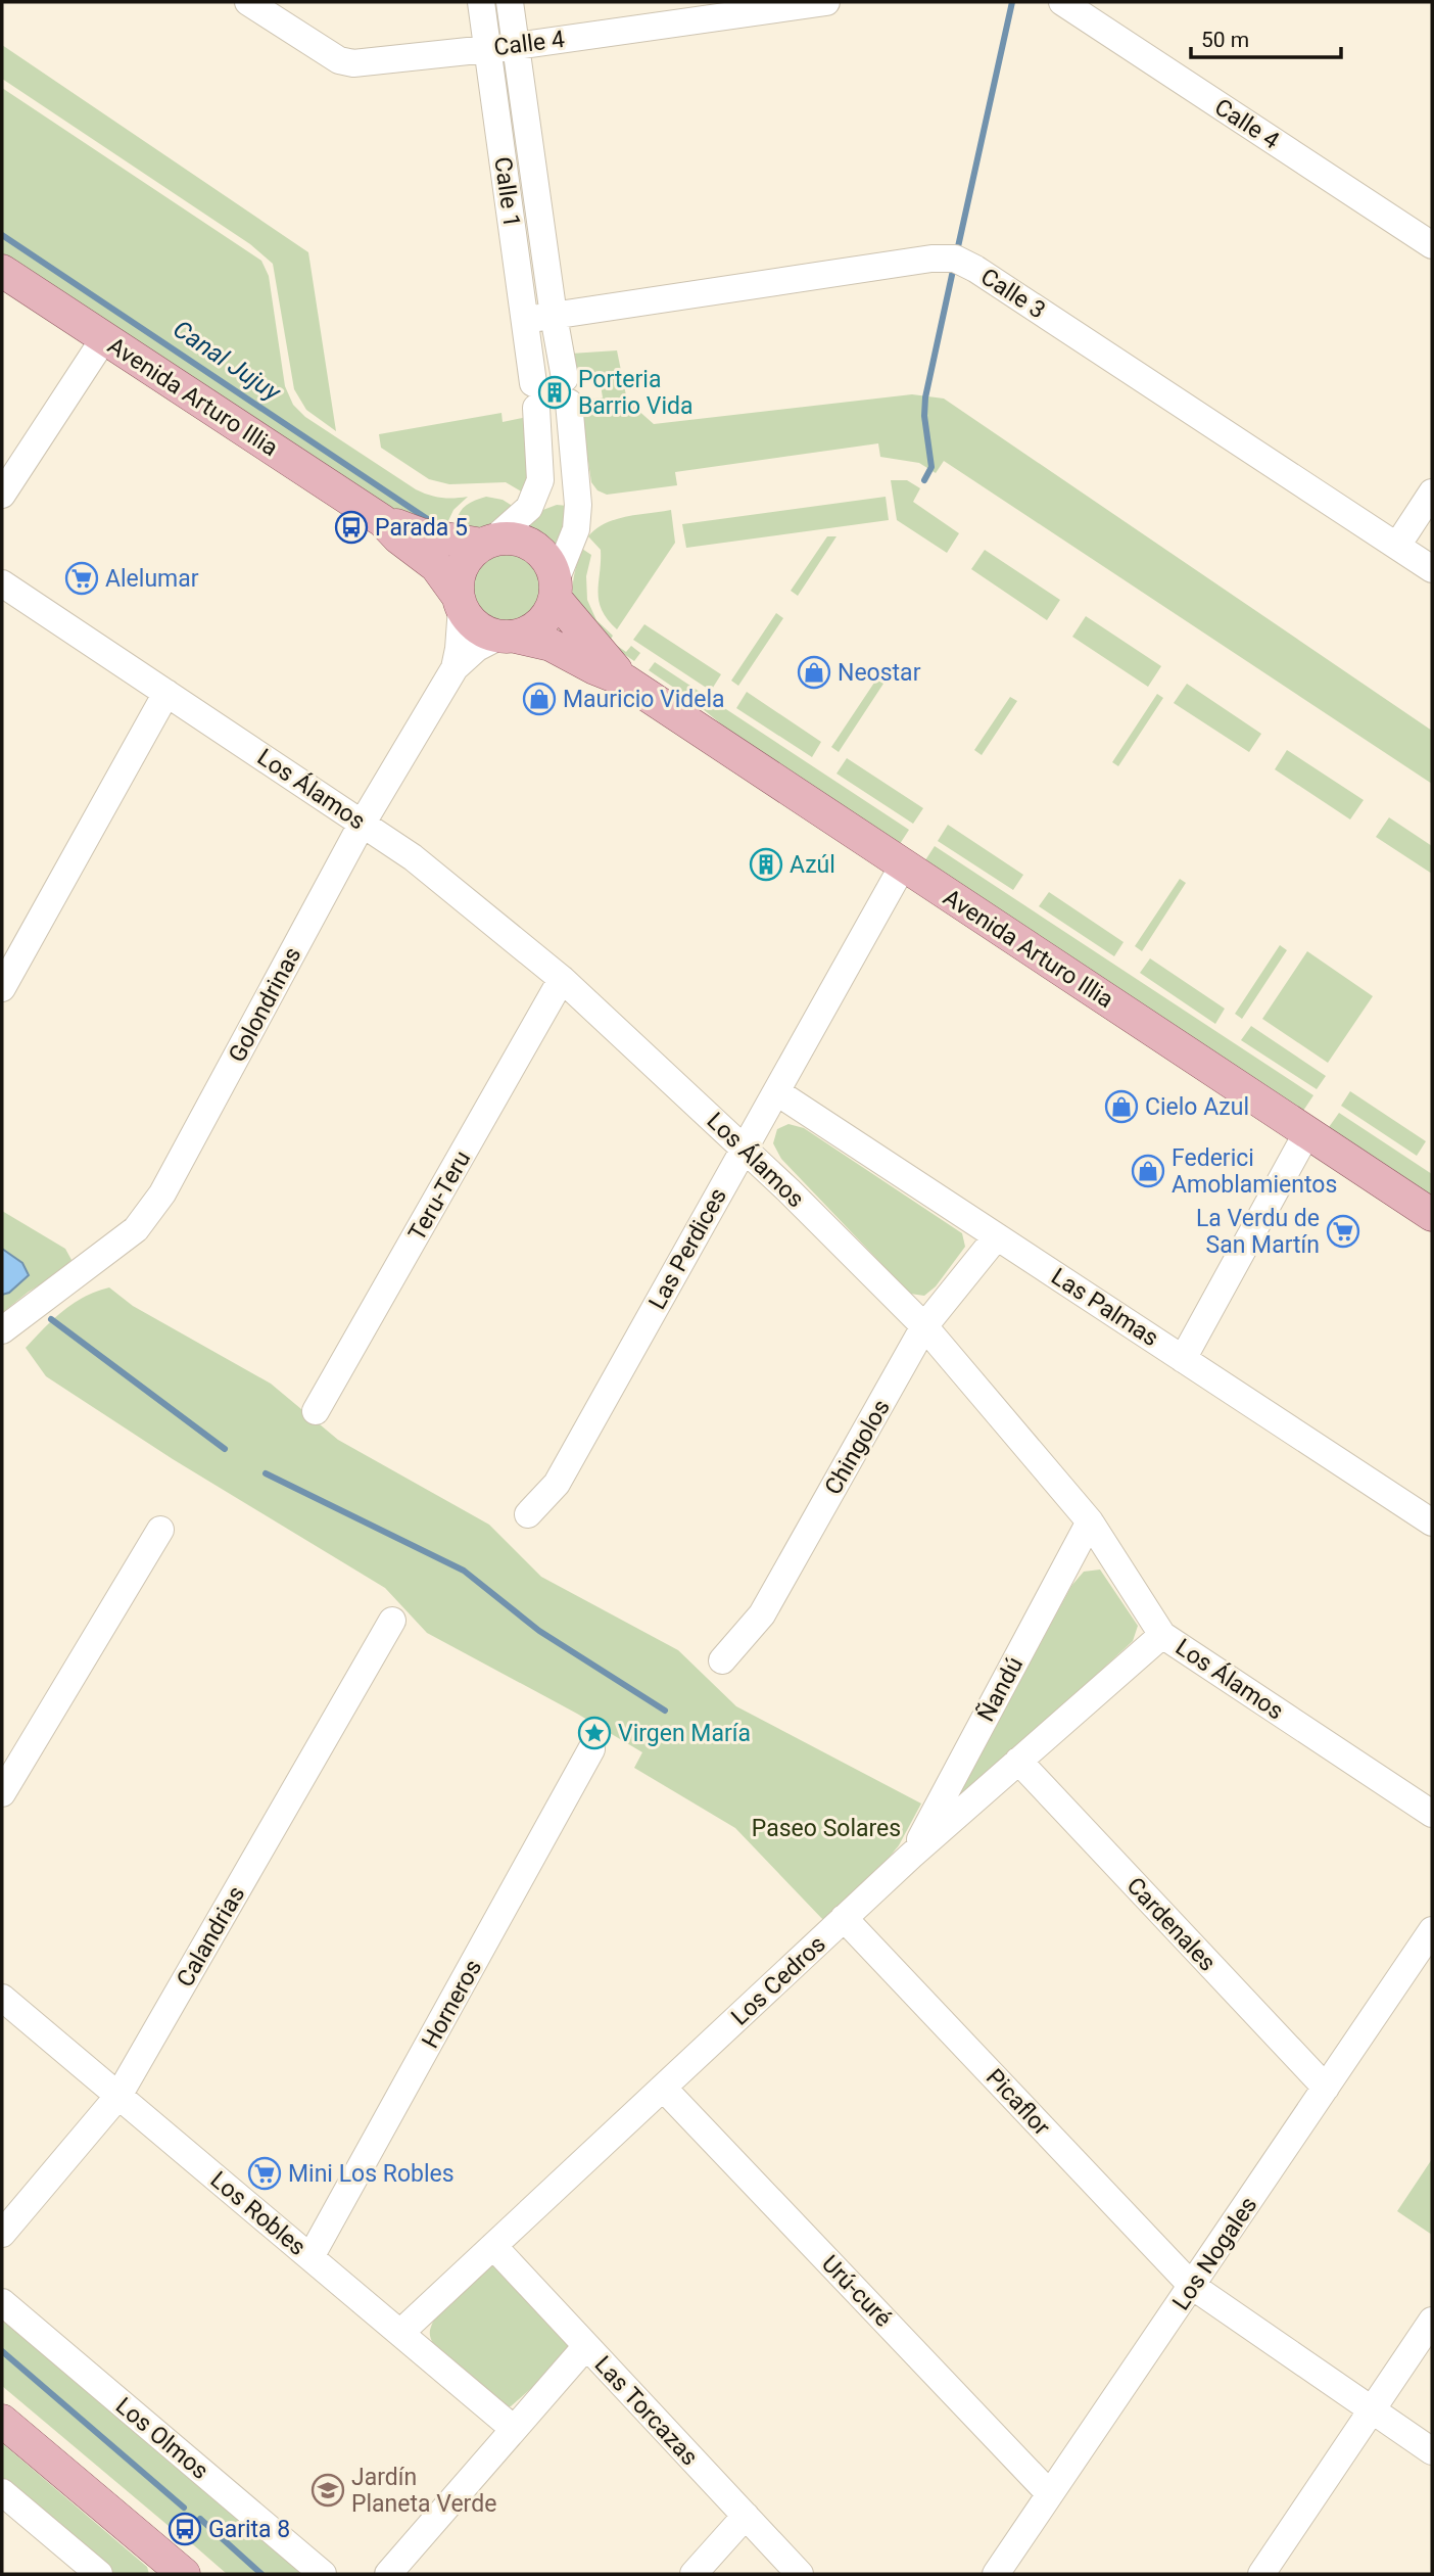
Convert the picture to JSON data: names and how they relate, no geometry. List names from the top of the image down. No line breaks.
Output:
{"streets":{"main road":["Avenida Arturo Illia"],"street":["Calle 4","Calle 1","Calle 3","Los Álamos","Golondrinas","Teru-Teru","Las Perdices","Las Palmas","Chingolos","Ñandú","Cardenales","Calandrias","Los Cedros","Horneros","Picaflor","Los Robles","Los Nogales","Urú-curé","Las Torcazas","Los Olmos"]},"crossings":[["Calle 4","Calle 1"],["Calle 1","Calle 3"],["Calle 1","Avenida Arturo Illia"],["Calle 1","Golondrinas"],["Avenida Arturo Illia","Golondrinas"],["Avenida Arturo Illia","Las Perdices"],["Los Álamos","Golondrinas"],["Los Álamos","Teru-Teru"],["Los Álamos","Las Perdices"],["Los Álamos","Chingolos"],["Los Álamos","Ñandú"],["Los Álamos","Los Cedros"],["Las Perdices","Las Palmas"],["Las Palmas","Chingolos"],["Ñandú","Los Cedros"],["Cardenales","Los Cedros"],["Cardenales","Los Nogales"],["Calandrias","Los Robles"],["Los Cedros","Picaflor"],["Los Cedros","Los Robles"],["Los Cedros","Urú-curé"],["Los Cedros","Las Torcazas"],["Horneros","Los Robles"],["Picaflor","Los Nogales"],["Los Nogales","Urú-curé"]],"water":["Canal Jujuy"],"parks":["Paseo Solares"],"places":{"building":["Porteria Barrio Vida","Azúl"],"bus stop":["Parada 5","Garita 8"],"supermarket":["Alelumar","La Verdu de San Martín","Mini Los Robles"],"shop":["Neostar","Mauricio Videla","Cielo Azul","Federici Amoblamientos"],"place":["Virgen María"],"school or university":["Jardín Planeta Verde"]},"scale_bar":"50 m"}
